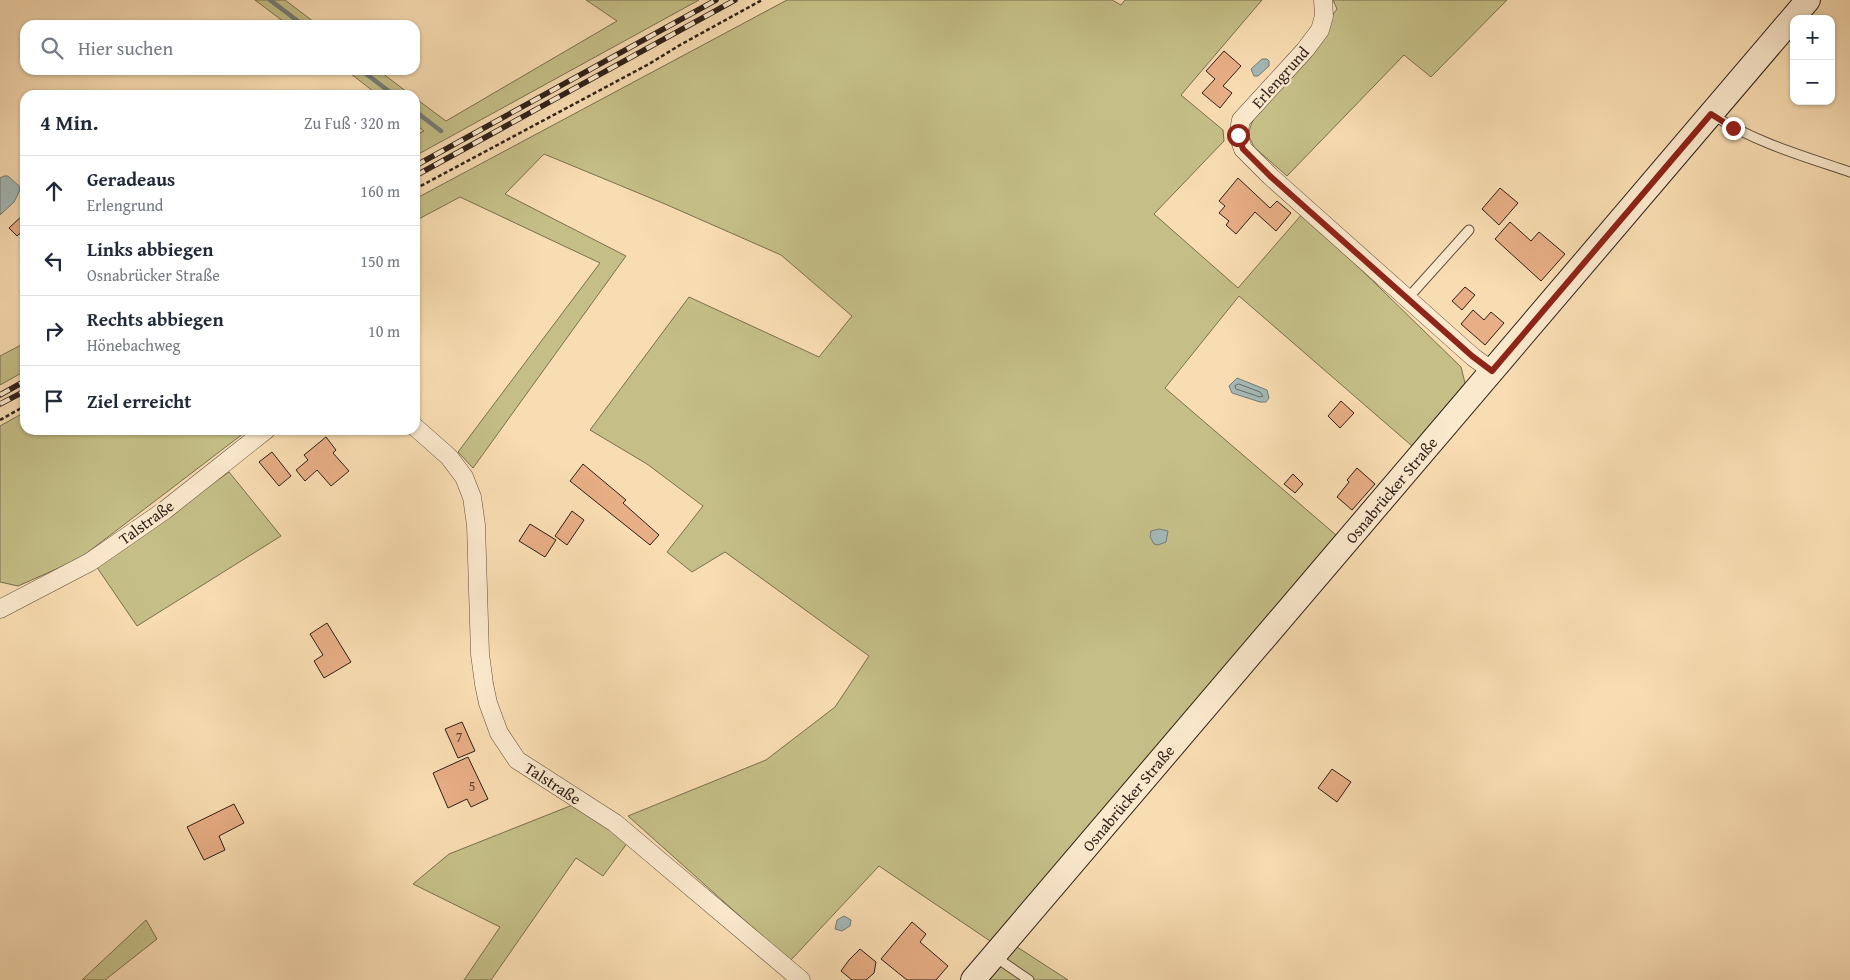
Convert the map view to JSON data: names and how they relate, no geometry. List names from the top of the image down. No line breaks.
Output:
{"streets":{"main road":["Osnabrücker Straße"],"street":["Erlengrund","Talstraße"]},"crossings":[["Erlengrund","Osnabrücker Straße"]],"house_numbers":["7","5"],"page":{"map_buttons":["+","−"],"search":"Hier suchen","heading":["4 Min.","Zu Fuß · 320 m"],"list":[["Geradeaus","Erlengrund","160 m"],["Links abbiegen","Osnabrücker Straße","150 m"],["Rechts abbiegen","Hönebachweg","10 m"],"Ziel erreicht"]}}
